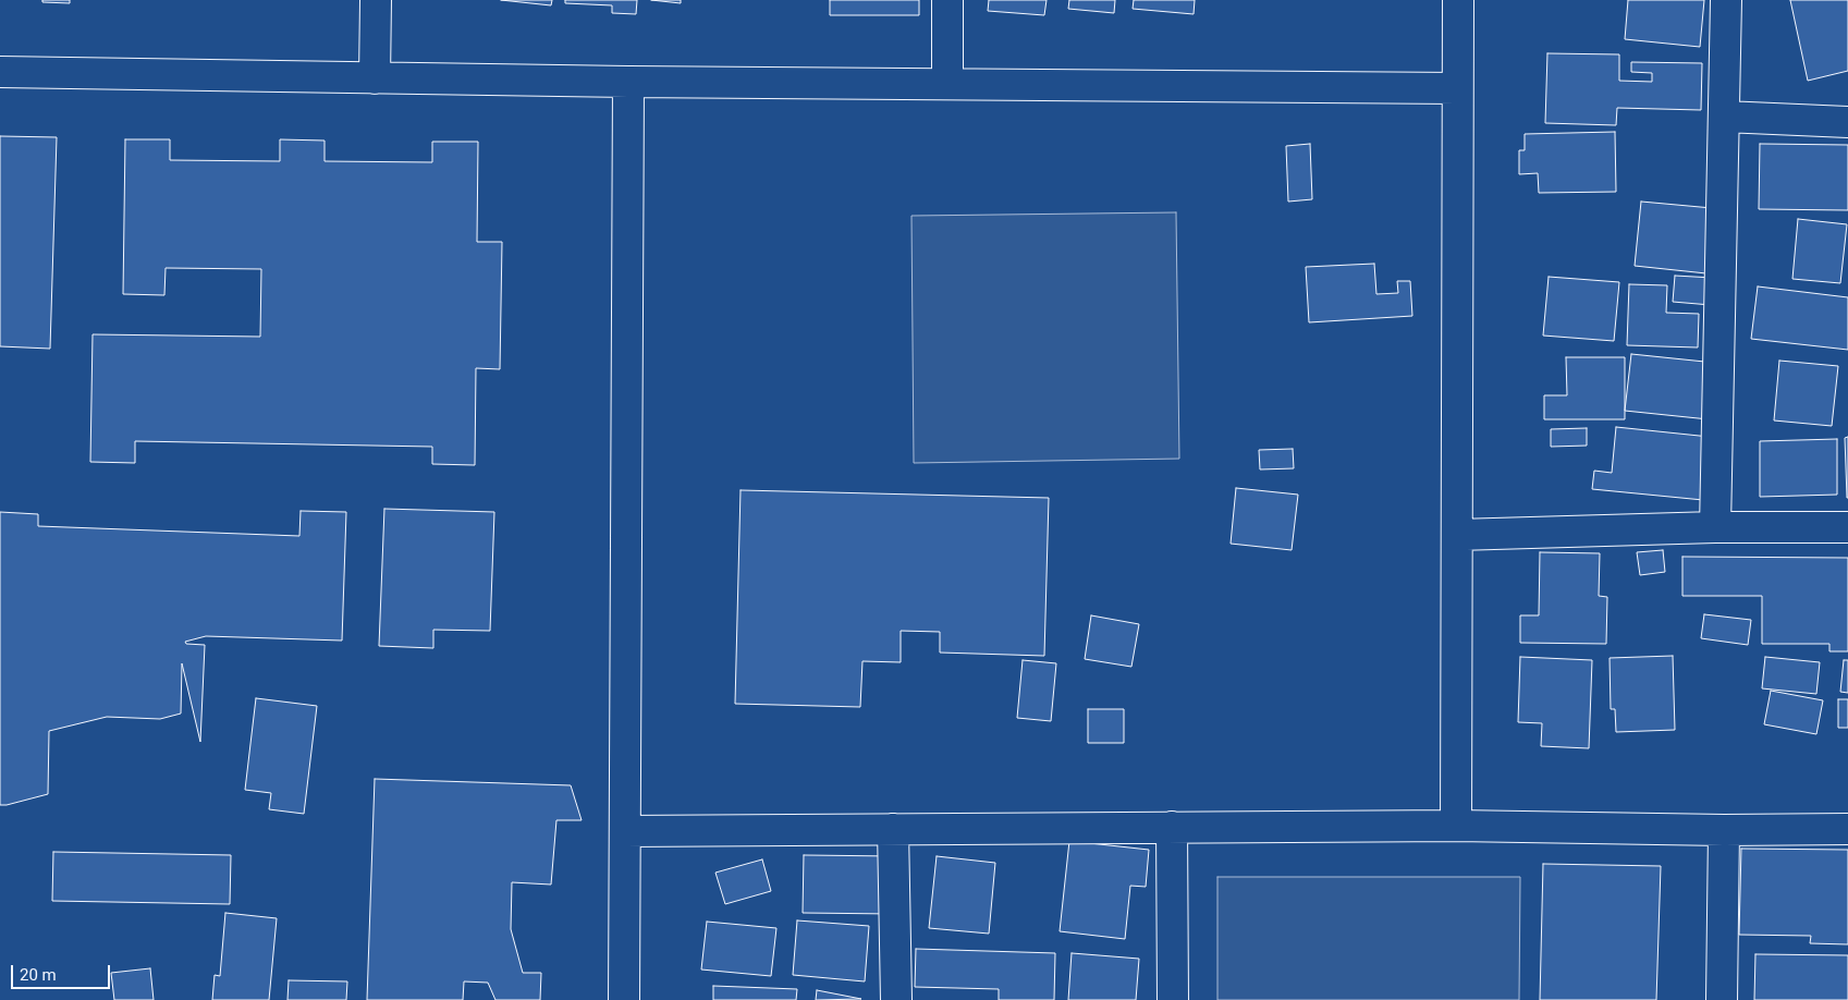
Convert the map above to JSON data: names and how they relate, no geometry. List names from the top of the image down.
{
  "scale_bar": "20 m"
}
